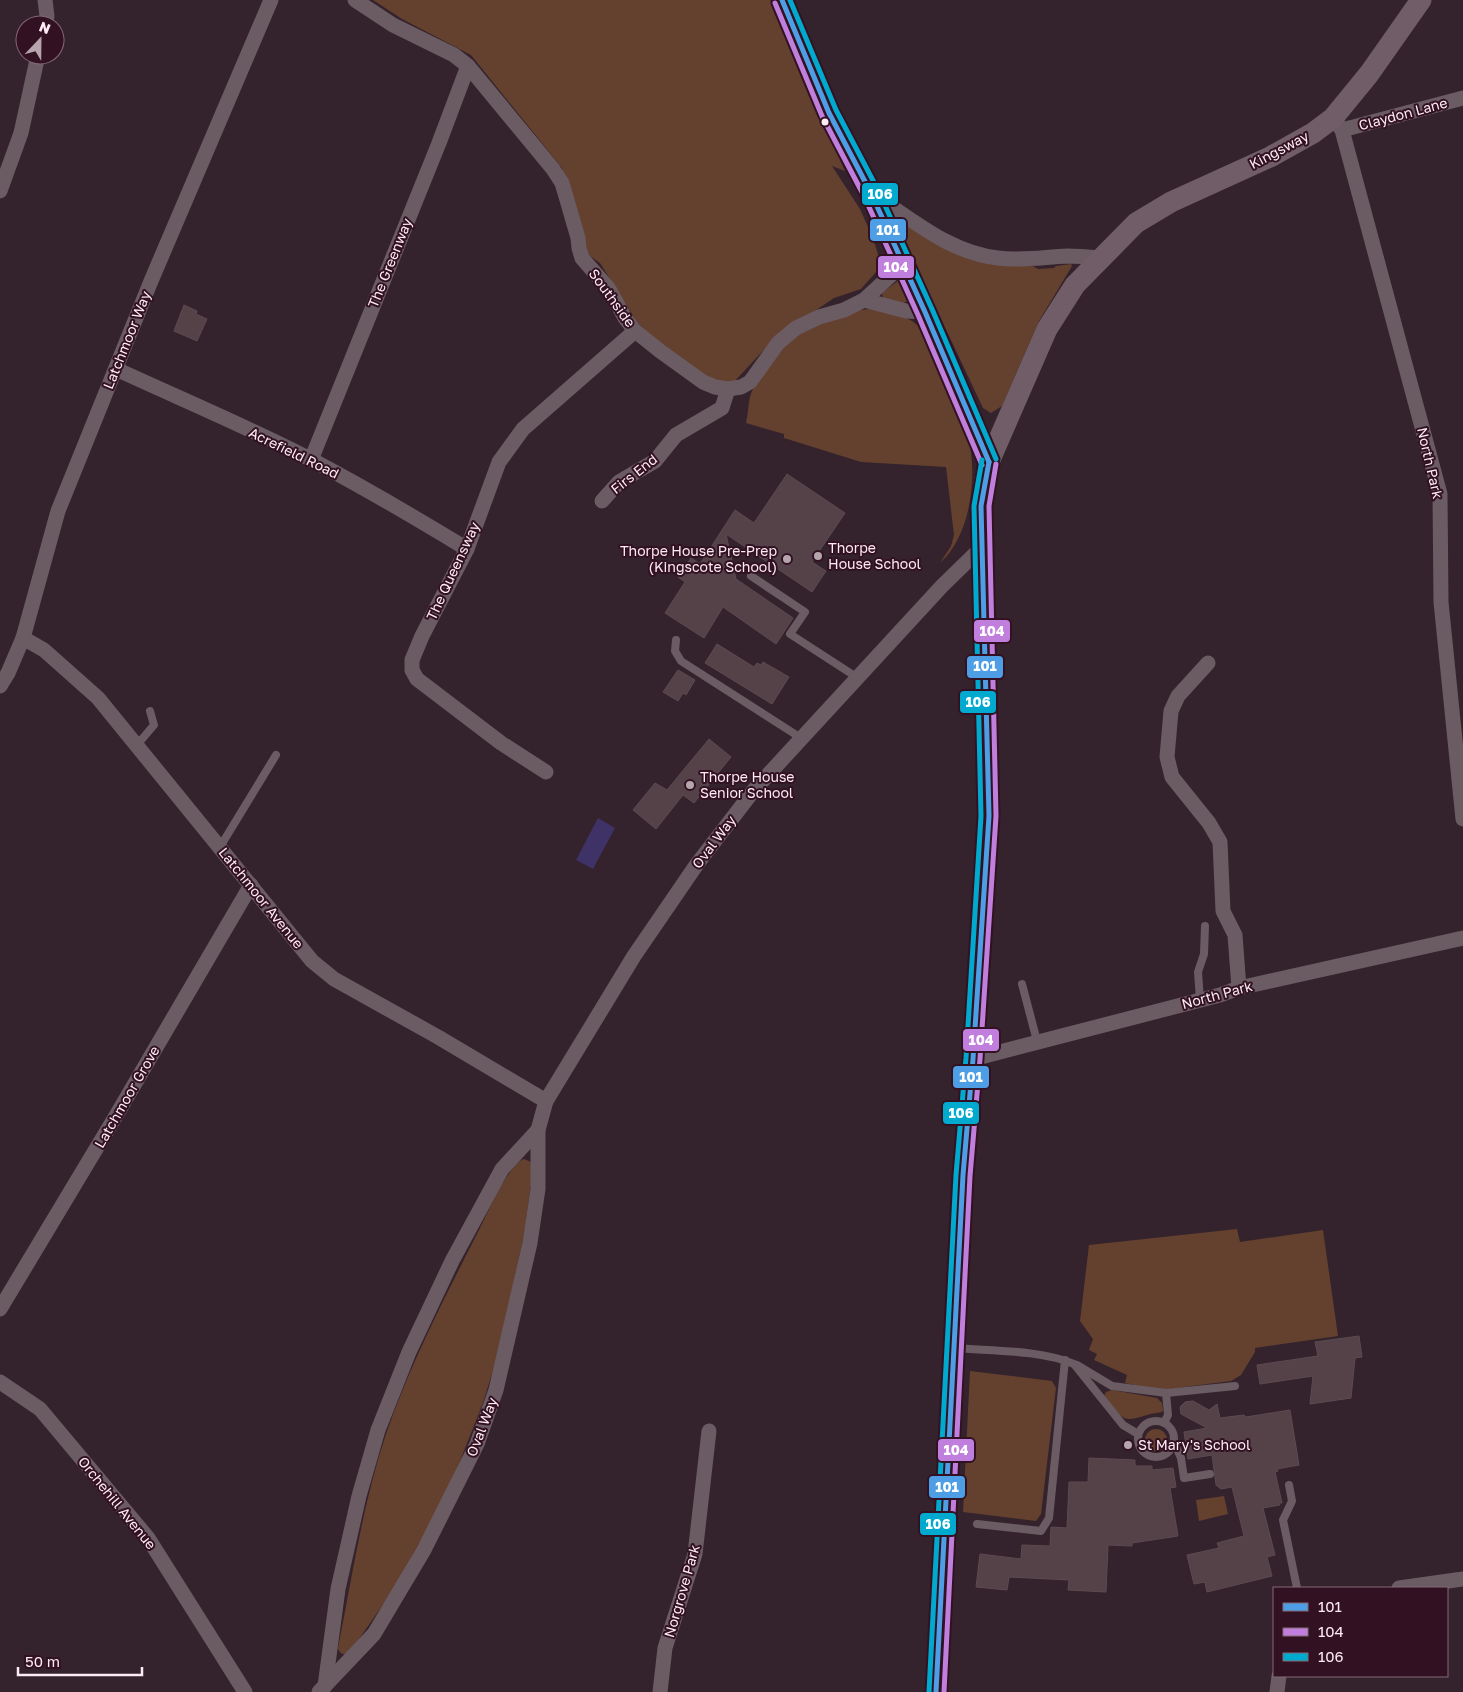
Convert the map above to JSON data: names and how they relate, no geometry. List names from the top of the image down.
{
  "streets": {
    "main road": ["Kingsway"],
    "street": [
      "Claydon Lane",
      "The Greenway",
      "Southside",
      "Latchmoor Way",
      "Acrefield Road",
      "North Park",
      "Firs End",
      "The Queensway",
      "Oval Way",
      "Latchmoor Avenue",
      "Latchmoor Grove",
      "Orchehill Avenue",
      "Norgrove Park"
    ]
  },
  "crossings": [
    ["Claydon Lane", "Kingsway"],
    ["Claydon Lane", "North Park"],
    ["Kingsway", "North Park"],
    ["Kingsway", "Oval Way"],
    ["The Greenway", "Southside"],
    ["The Greenway", "Acrefield Road"],
    ["Southside", "Firs End"],
    ["Southside", "The Queensway"],
    ["Latchmoor Way", "Acrefield Road"],
    ["Latchmoor Way", "Latchmoor Avenue"],
    ["Acrefield Road", "The Queensway"],
    ["Oval Way", "Latchmoor Avenue"],
    ["Latchmoor Avenue", "Latchmoor Grove"]
  ],
  "places": [
    "Thorpe House School",
    "Thorpe House Pre-Prep (Kingscote School)",
    "Thorpe House Senior School",
    "St Mary's School"
  ],
  "lines": ["transit line 101", "transit line 106", "transit line 104"],
  "legend": ["101", "104", "106"],
  "scale_bar": "50 m",
  "north": "top"
}
